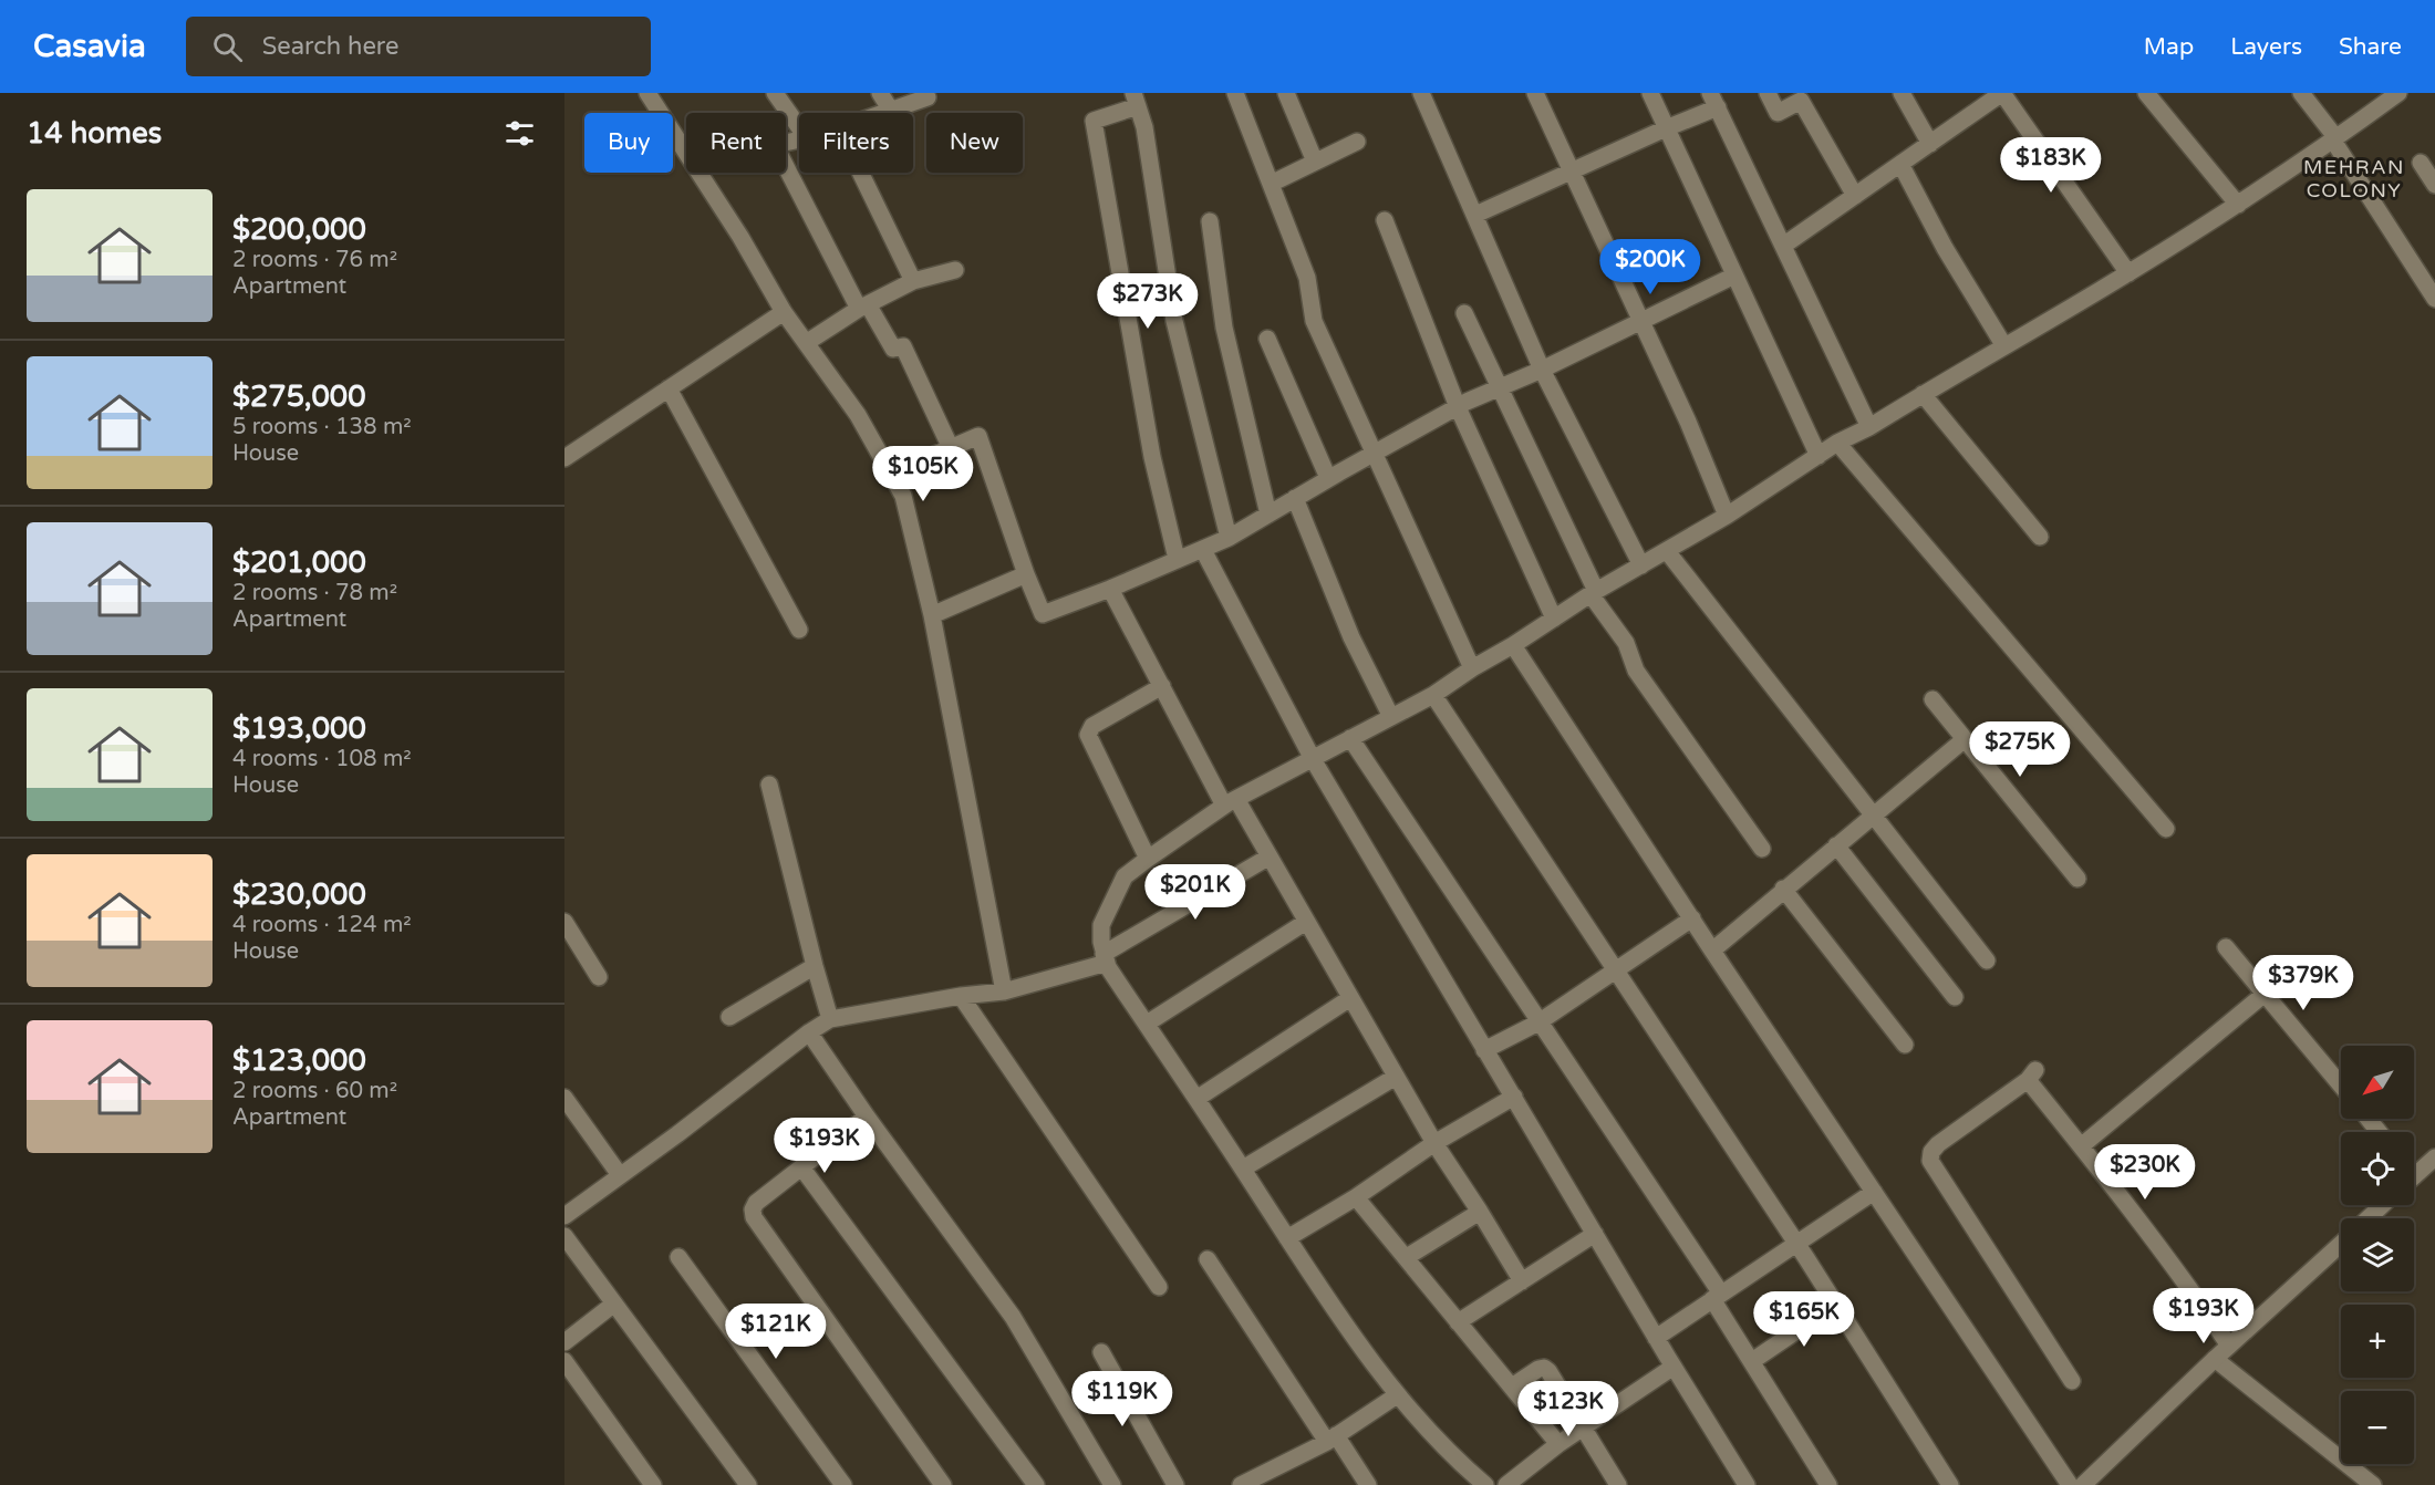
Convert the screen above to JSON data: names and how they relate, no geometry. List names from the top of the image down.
{
  "districts": ["MEHRAN COLONY"],
  "north": "bottom left",
  "page": {
    "header": "Casavia",
    "search": "Search here",
    "nav": ["Map", "Layers", "Share"],
    "heading": "14 homes",
    "chip": [
      "Buy",
      "Rent",
      "Filters",
      "New"
    ],
    "price": [
      "$183K",
      "$200K",
      "$273K",
      "$105K",
      "$275K",
      "$201K",
      "$379K",
      "$193K",
      "$230K",
      "$193K",
      "$165K",
      "$121K",
      "$119K",
      "$123K"
    ],
    "list": [
      {
        "name": "$200,000",
        "note": "2 rooms · 76 m² · Apartment"
      },
      {
        "name": "$275,000",
        "note": "5 rooms · 138 m² · House"
      },
      {
        "name": "$201,000",
        "note": "2 rooms · 78 m² · Apartment"
      },
      {
        "name": "$193,000",
        "note": "4 rooms · 108 m² · House"
      },
      {
        "name": "$230,000",
        "note": "4 rooms · 124 m² · House"
      },
      {
        "name": "$123,000",
        "note": "2 rooms · 60 m² · Apartment"
      }
    ],
    "map_buttons": ["+", "−"]
  }
}
